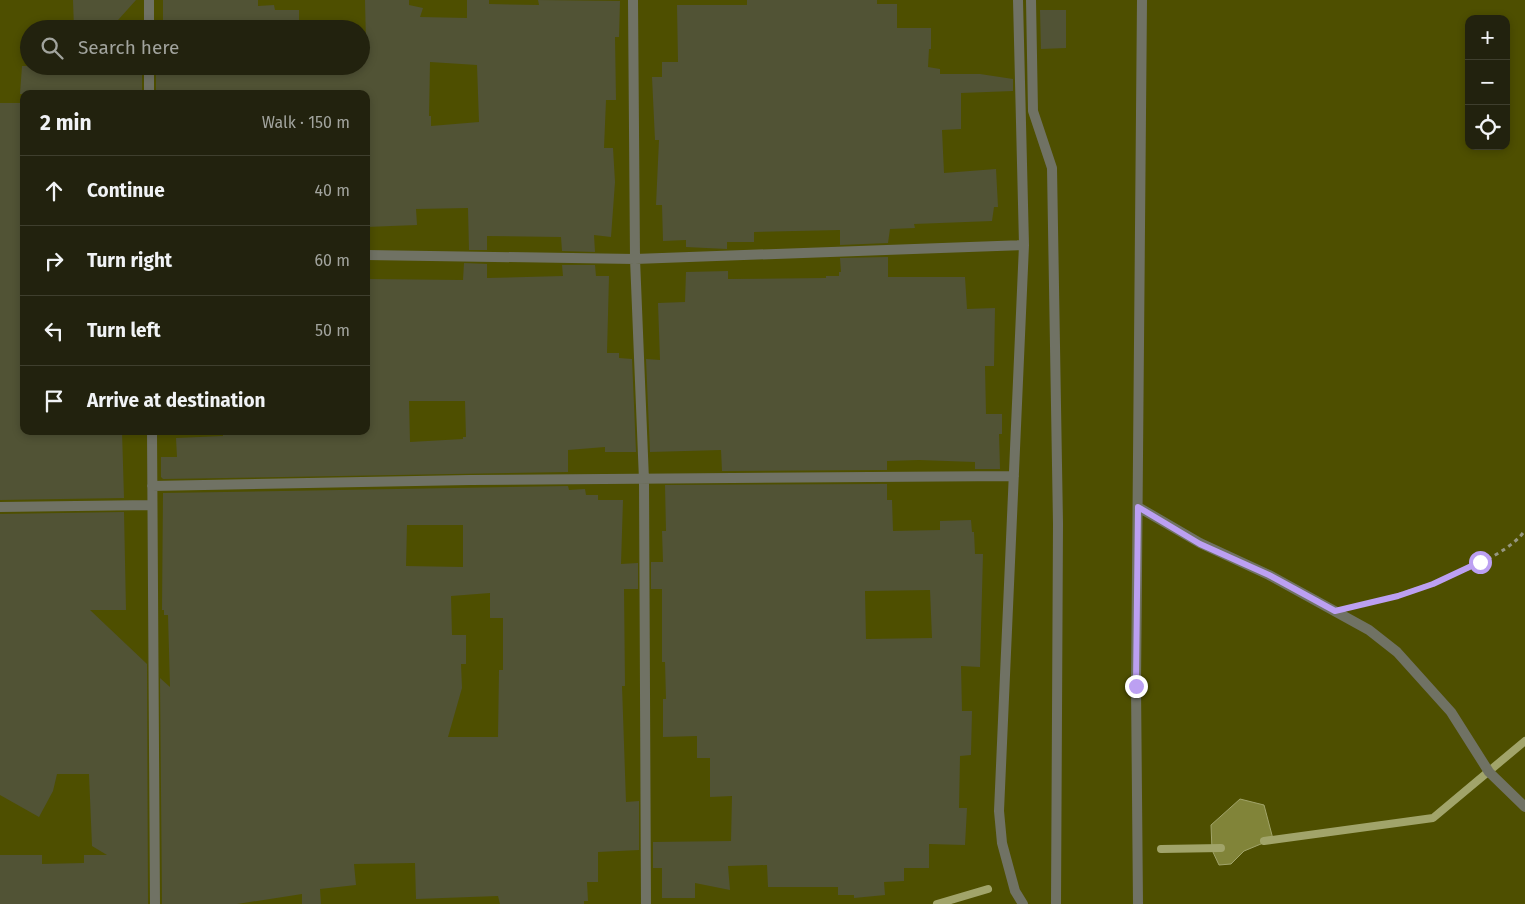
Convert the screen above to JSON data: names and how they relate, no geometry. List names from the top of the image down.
{
  "page": {
    "map_buttons": ["+", "−"],
    "search": "Search here",
    "heading": ["2 min", "Walk · 150 m"],
    "list": [
      ["Continue", "40 m"],
      ["Turn right", "60 m"],
      ["Turn left", "50 m"],
      "Arrive at destination"
    ]
  }
}
